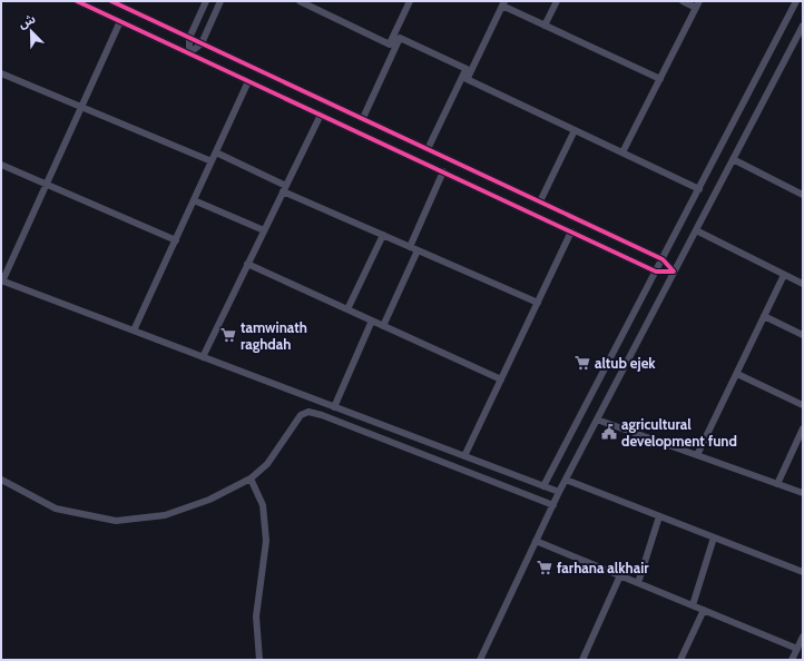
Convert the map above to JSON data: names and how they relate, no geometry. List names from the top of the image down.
{
  "places": {
    "supermarket": ["tamwinath raghdah", "altub ejek", "farhana alkhair"],
    "public building": ["agricultural development fund"]
  },
  "north": "top left"
}
